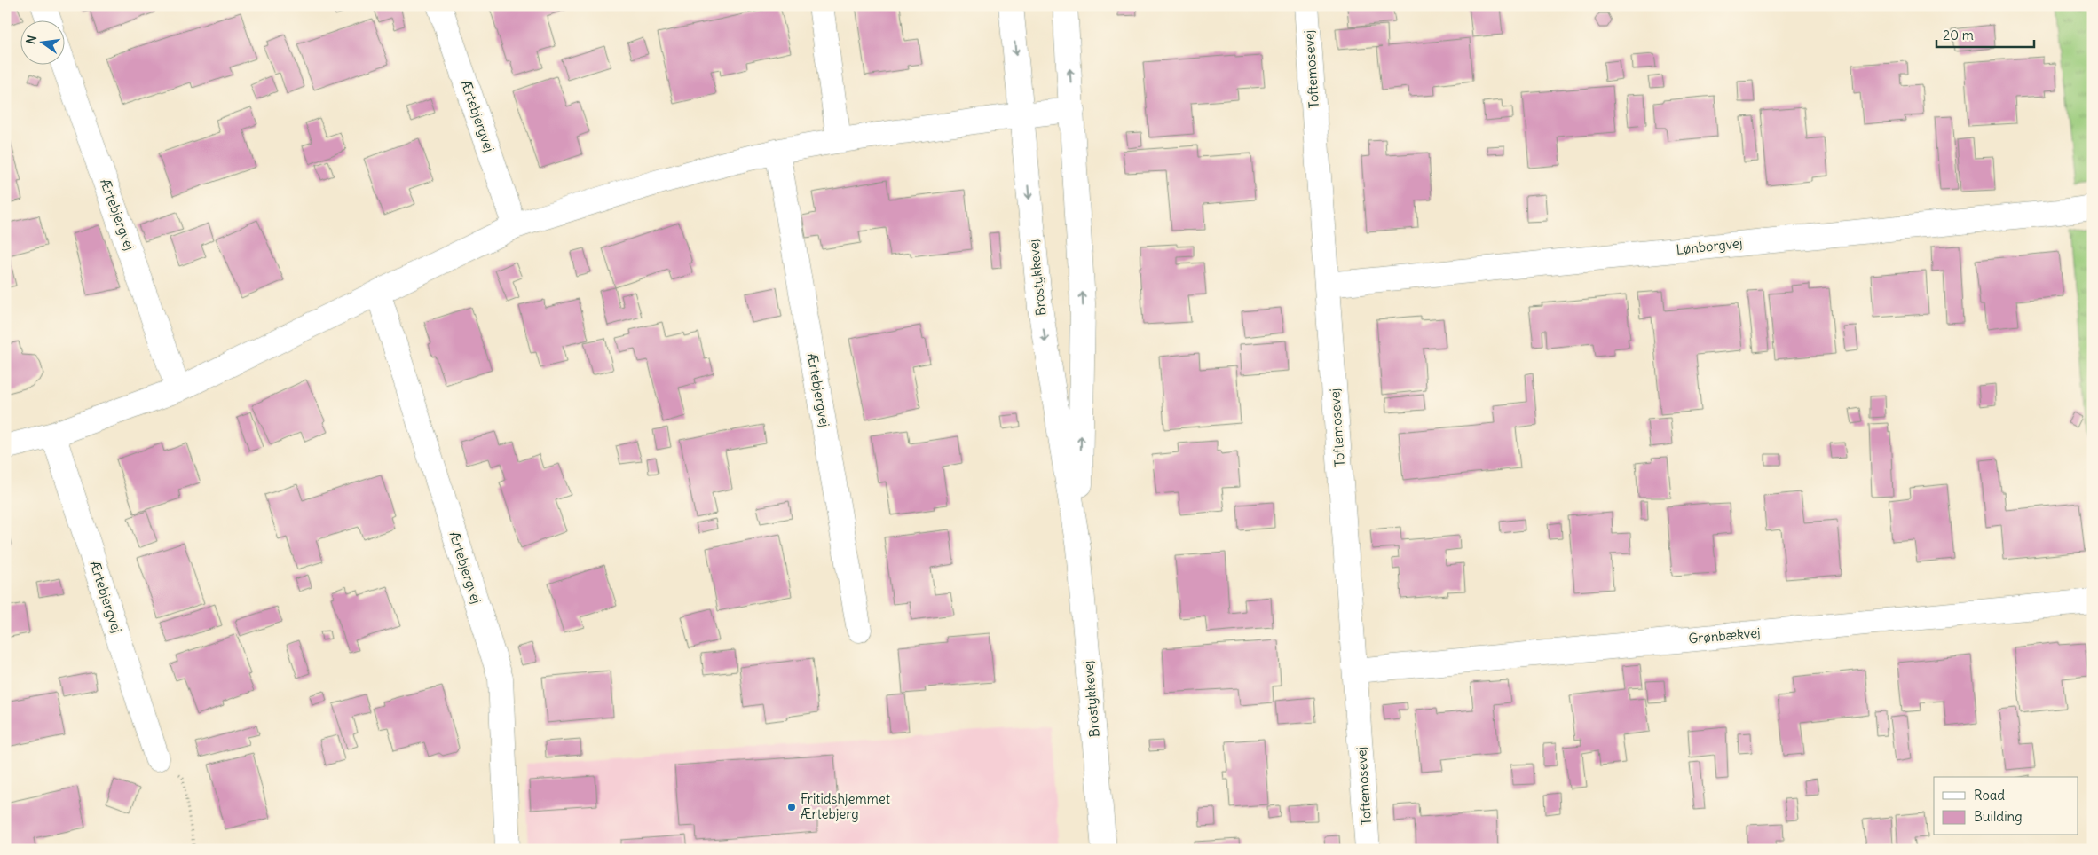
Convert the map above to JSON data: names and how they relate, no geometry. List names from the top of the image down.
{
  "streets": {
    "street": [
      "Toftemosevej",
      "Ærtebjergvej",
      "Lønborgvej",
      "Brostykkevej",
      "Grønbækvej"
    ]
  },
  "crossings": [
    ["Toftemosevej", "Lønborgvej"],
    ["Toftemosevej", "Grønbækvej"]
  ],
  "places": ["Fritidshjemmet Ærtebjerg"],
  "legend": ["Road", "Building"],
  "scale_bar": "20 m",
  "north": "left"
}
